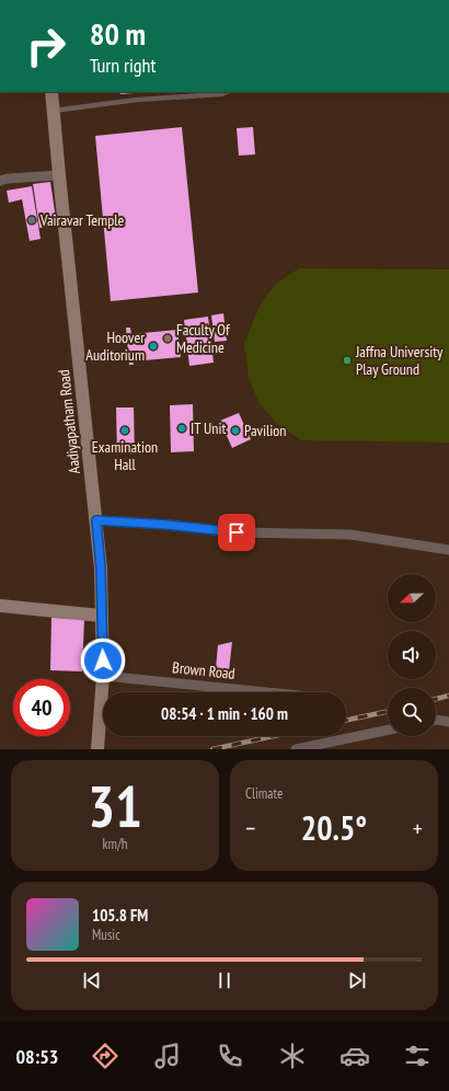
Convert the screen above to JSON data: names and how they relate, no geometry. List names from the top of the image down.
{
  "streets": {
    "street": ["Aadiyapatham Road", "Brown Road"]
  },
  "crossings": [
    ["Aadiyapatham Road", "Brown Road"]
  ],
  "places": [
    "Vairavar Temple",
    "Faculty Of Medicine",
    "Hoover Auditorium",
    "Jaffna University Play Ground",
    "IT Unit",
    "Examination Hall",
    "Pavilion"
  ],
  "north": "left",
  "page": {
    "turn": ["80 m", "Turn right"],
    "limit": "40",
    "trip": "08:54 · 1 min · 160 m",
    "tile": [
      ["31", "km/h"],
      "Climate"
    ],
    "heat": ["−", "20.5°", "+"],
    "song": ["105.8 FM", "Music"],
    "tabs": "08:53"
  }
}
